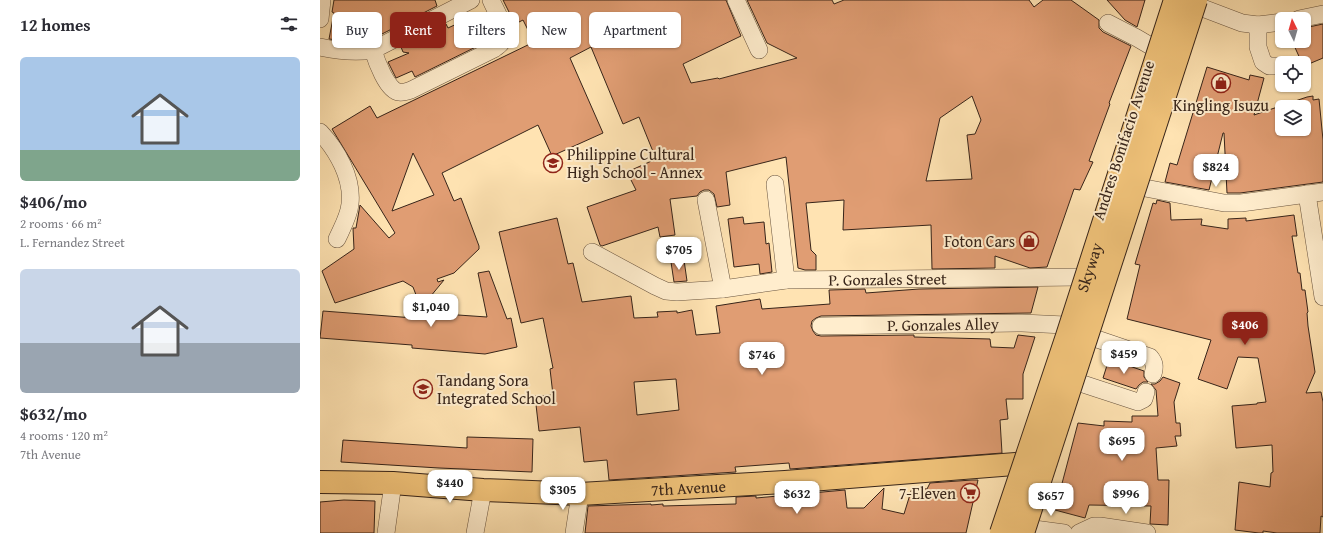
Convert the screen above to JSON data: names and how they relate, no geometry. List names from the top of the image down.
{
  "streets": {
    "main road": ["Andres Bonifacio Avenue", "Skyway", "7th Avenue"],
    "street": ["P. Gonzales Street", "P. Gonzales Alley"]
  },
  "crossings": [
    ["Andres Bonifacio Avenue", "Skyway"],
    ["Andres Bonifacio Avenue", "P. Gonzales Street"],
    ["Andres Bonifacio Avenue", "P. Gonzales Alley"],
    ["Andres Bonifacio Avenue", "7th Avenue"]
  ],
  "places": {
    "shop": ["Kingling Isuzu", "Foton Cars"],
    "school or university": ["Philippine Cultural High School - Annex", "Tandang Sora Integrated School"],
    "supermarket": ["7-Eleven"]
  },
  "north": "top",
  "page": {
    "heading": "12 homes",
    "chip": [
      "Buy",
      "Rent",
      "Filters",
      "New",
      "Apartment"
    ],
    "list": [
      {
        "name": "$406/mo",
        "note": "2 rooms · 66 m² · L. Fernandez Street"
      },
      {
        "name": "$632/mo",
        "note": "4 rooms · 120 m² · 7th Avenue"
      }
    ],
    "price": [
      "$824",
      "$705",
      "$1,040",
      "$406",
      "$459",
      "$746",
      "$695",
      "$440",
      "$305",
      "$632",
      "$996",
      "$657"
    ]
  }
}
